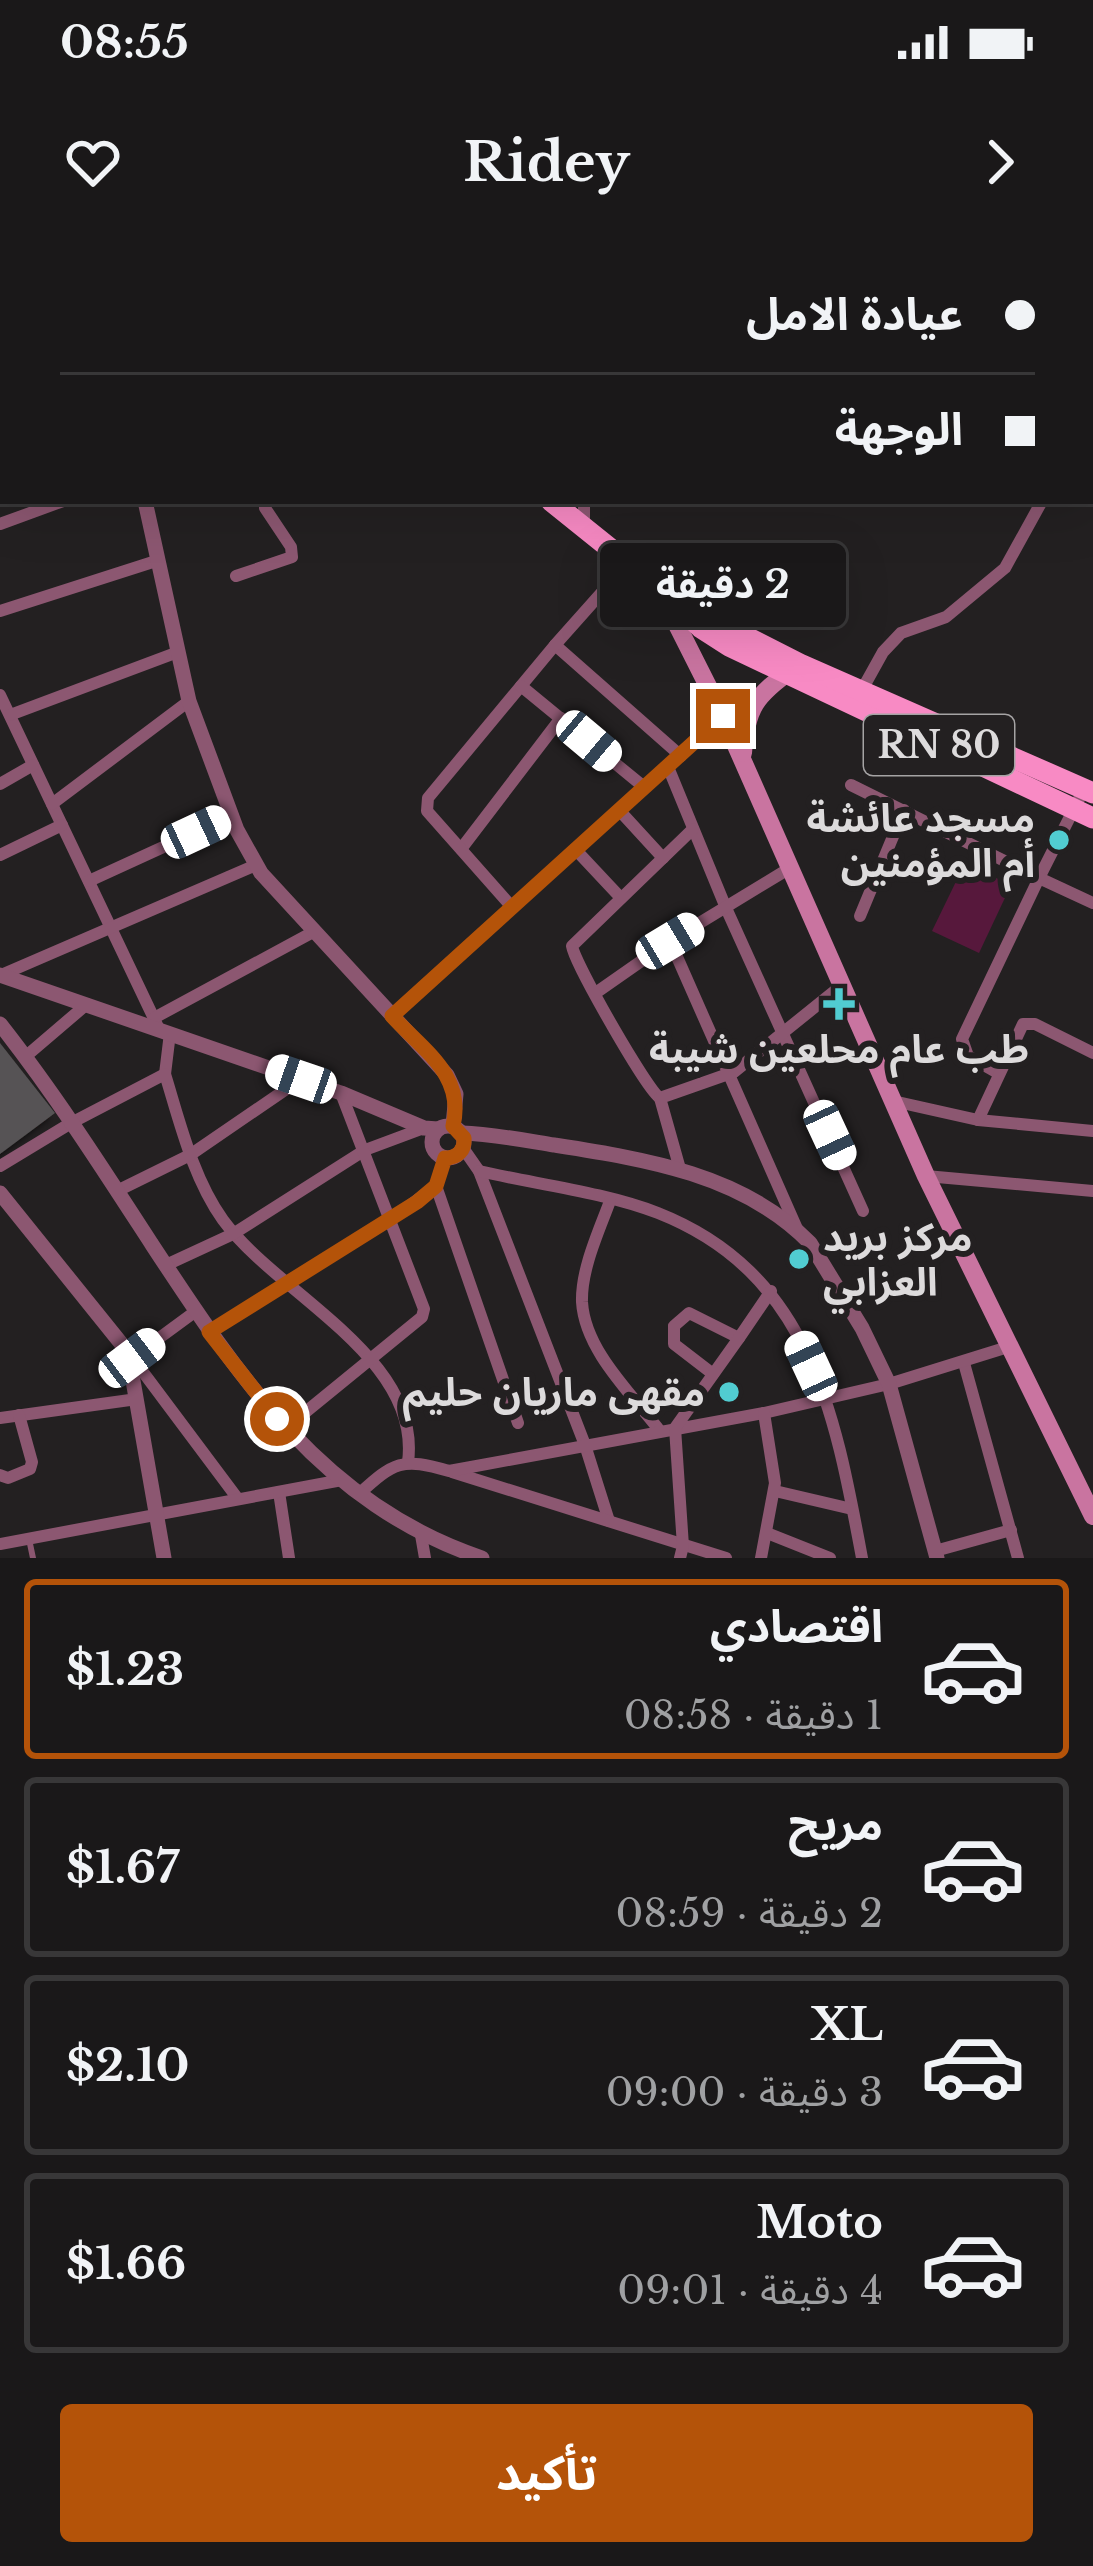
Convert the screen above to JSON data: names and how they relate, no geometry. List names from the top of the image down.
{
  "streets": {
    "main road": ["RN 80"]
  },
  "places": {
    "other": ["مسجد عائشة أم المؤمنين", "مركز بريد العزابي", "مقهى ماريان حليم"],
    "health": ["طب عام محلعين شيبة"]
  },
  "page": {
    "status": "08:55",
    "header": "Ridey",
    "banner": ["عيادة الامل", "الوجهة"],
    "bubble": "2 دقيقة",
    "list": [
      {
        "name": "اقتصادي",
        "note": "1 دقيقة · 08:58",
        "value": "$1.23"
      },
      {
        "name": "مريح",
        "note": "2 دقيقة · 08:59",
        "value": "$1.67"
      },
      {
        "name": "XL",
        "note": "3 دقيقة · 09:00",
        "value": "$2.10"
      },
      {
        "name": "Moto",
        "note": "4 دقيقة · 09:01",
        "value": "$1.66"
      }
    ],
    "buttons": "تأكيد"
  }
}
